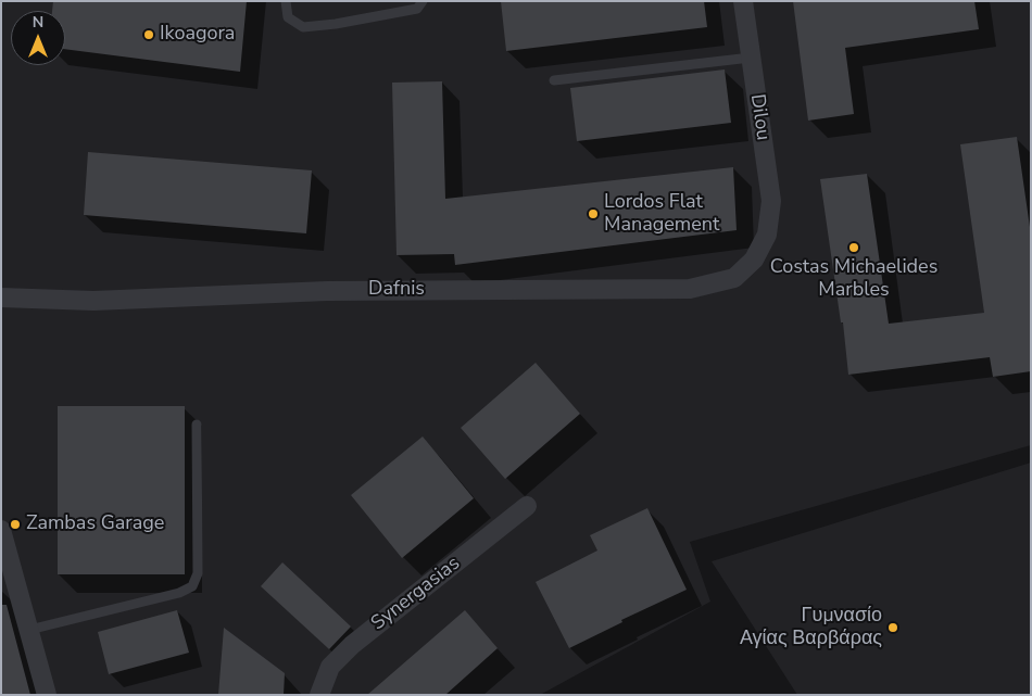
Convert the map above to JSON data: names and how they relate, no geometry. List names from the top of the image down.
{
  "streets": {
    "street": ["Dilou", "Dafnis", "Synergasias"]
  },
  "crossings": [
    ["Dilou", "Dafnis"]
  ],
  "places": [
    "Ikoagora",
    "Lordos Flat Management",
    "Costas Michaelides Marbles",
    "Zambas Garage",
    "Γυμνασίο Αγίας Βαρβάρας"
  ],
  "north": "top"
}
